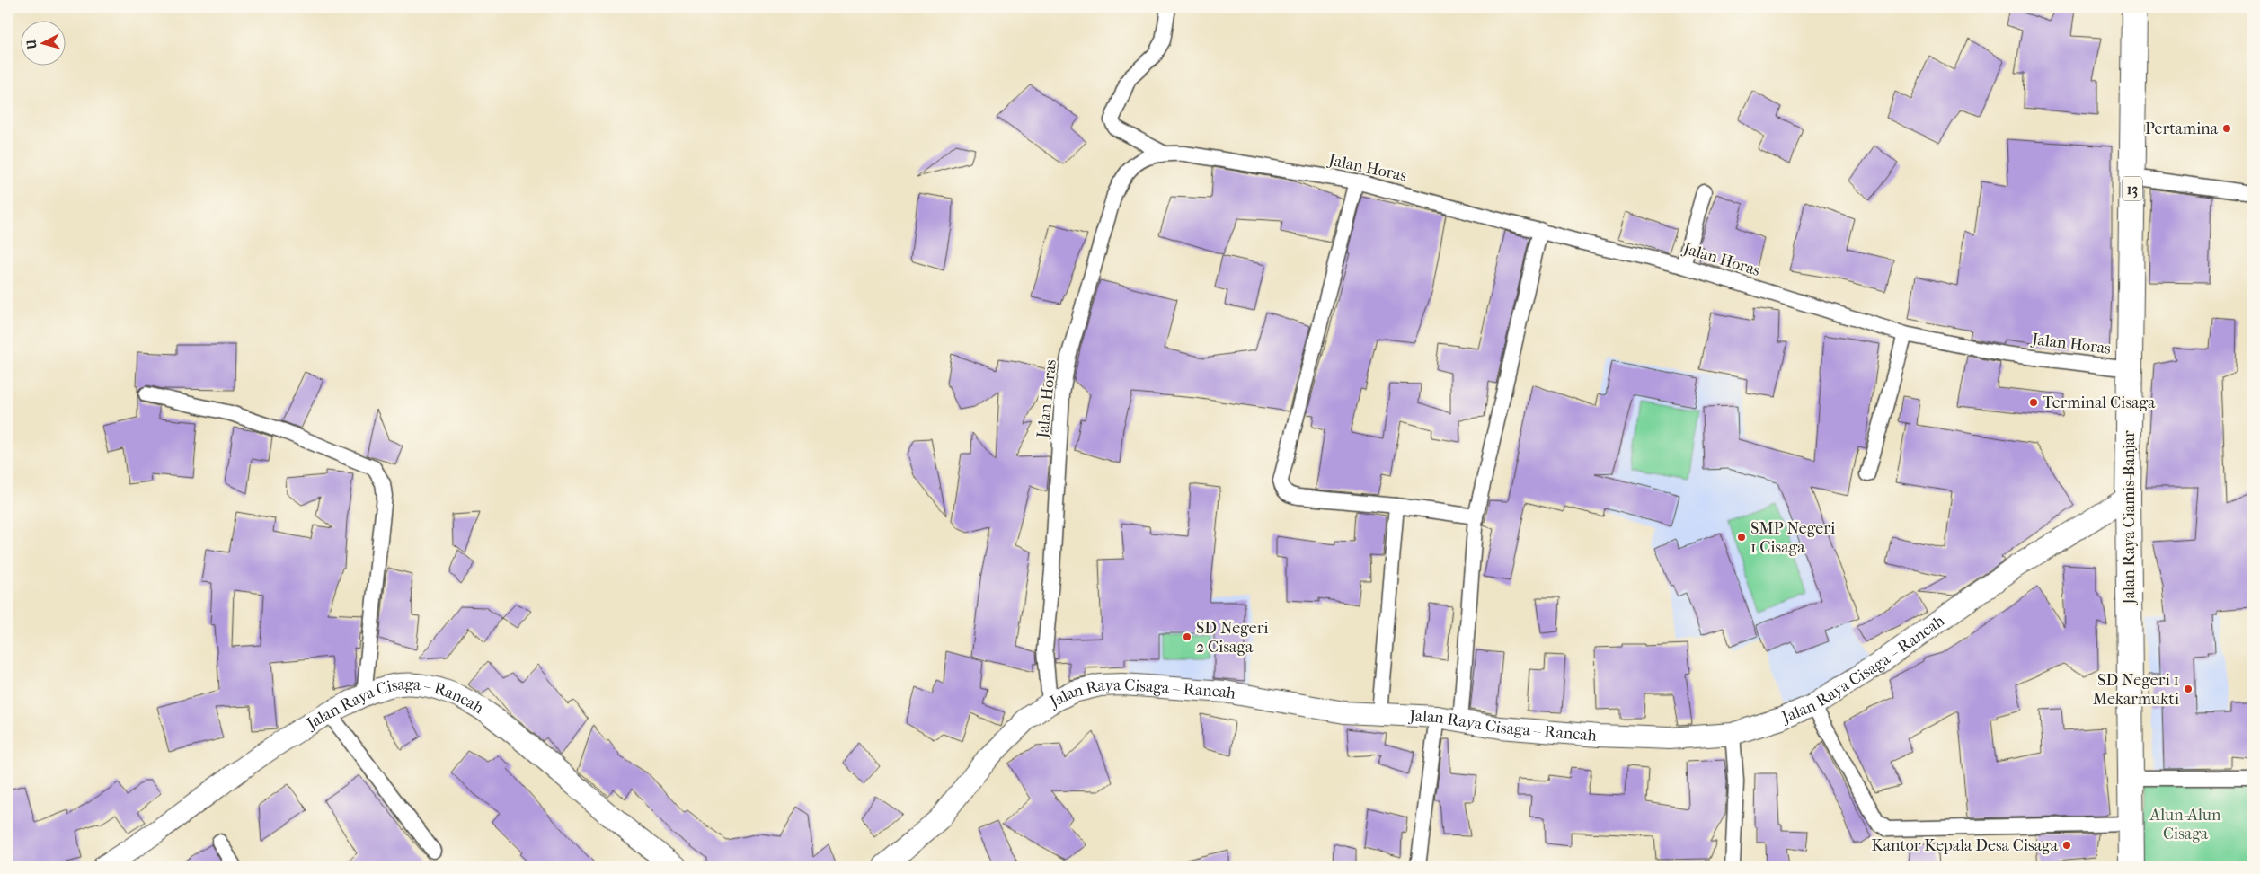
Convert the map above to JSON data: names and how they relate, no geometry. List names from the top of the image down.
{
  "streets": {
    "highway": ["13", "Jalan Raya Ciamis-Banjar"],
    "main road": ["Jalan Raya Cisaga – Rancah"],
    "street": ["Jalan Horas"]
  },
  "crossings": [
    ["Jalan Horas", "Jalan Raya Ciamis-Banjar"],
    ["Jalan Horas", "Jalan Raya Cisaga – Rancah"],
    ["Jalan Raya Ciamis-Banjar", "Jalan Raya Cisaga – Rancah"]
  ],
  "parks": ["Alun-Alun Cisaga"],
  "places": [
    "Pertamina",
    "Terminal Cisaga",
    "SMP Negeri 1 Cisaga",
    "SD Negeri 2 Cisaga",
    "SD Negeri 1 Mekarmukti",
    "Kantor Kepala Desa Cisaga"
  ],
  "north": "left"
}
